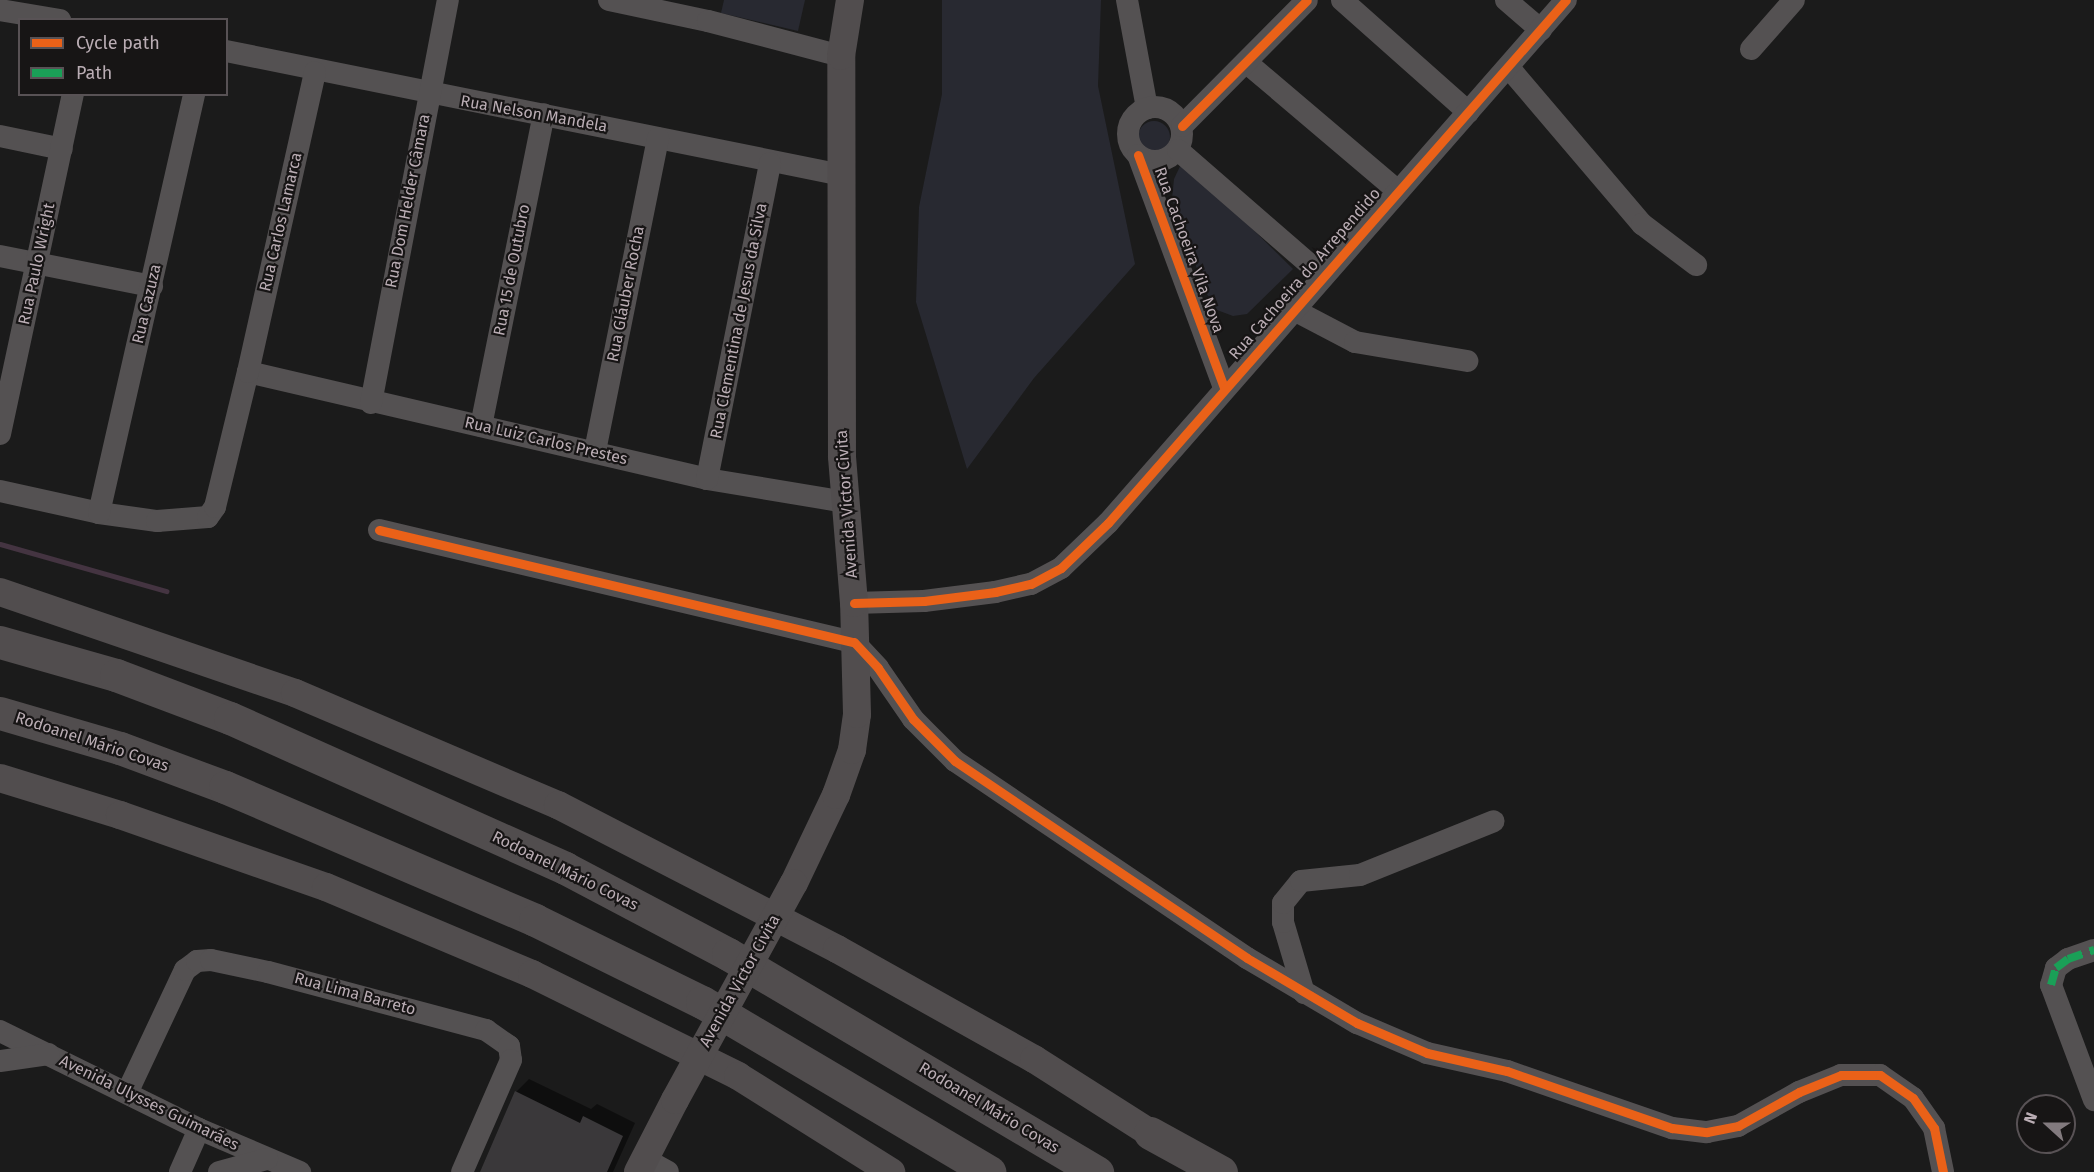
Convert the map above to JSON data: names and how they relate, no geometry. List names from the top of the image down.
{
  "streets": {
    "highway": ["Rodoanel Mário Covas"],
    "main road": ["Avenida Victor Civita"],
    "street": [
      "Rua Nelson Mandela",
      "Rua Dom Helder Câmara",
      "Rua Carlos Lamarca",
      "Rua Cachoeira Vila Nova",
      "Rua Paulo Wright",
      "Rua 15 de Outubro",
      "Rua Cachoeira do Arrependido",
      "Rua Gláuber Rocha",
      "Rua Cazuza",
      "Rua Clementina de Jesus da Silva",
      "Rua Luiz Carlos Prestes",
      "Rua Lima Barreto",
      "Avenida Ulysses Guimarães"
    ]
  },
  "crossings": [
    ["Rua Nelson Mandela", "Rua Dom Helder Câmara"],
    ["Rua Nelson Mandela", "Rua Carlos Lamarca"],
    ["Rua Nelson Mandela", "Rua 15 de Outubro"],
    ["Rua Nelson Mandela", "Rua Gláuber Rocha"],
    ["Rua Nelson Mandela", "Rua Clementina de Jesus da Silva"],
    ["Rua Nelson Mandela", "Avenida Victor Civita"],
    ["Rua Dom Helder Câmara", "Rua Luiz Carlos Prestes"],
    ["Rua Carlos Lamarca", "Rua Cazuza"],
    ["Rua Carlos Lamarca", "Rua Luiz Carlos Prestes"],
    ["Rua Cachoeira Vila Nova", "Rua Cachoeira do Arrependido"],
    ["Rua 15 de Outubro", "Rua Luiz Carlos Prestes"],
    ["Rua Cachoeira do Arrependido", "Avenida Victor Civita"],
    ["Rua Gláuber Rocha", "Rua Luiz Carlos Prestes"],
    ["Rua Clementina de Jesus da Silva", "Rua Luiz Carlos Prestes"],
    ["Rua Luiz Carlos Prestes", "Avenida Victor Civita"],
    ["Rua Lima Barreto", "Avenida Ulysses Guimarães"]
  ],
  "legend": ["Cycle path", "Path"],
  "north": "left"
}
